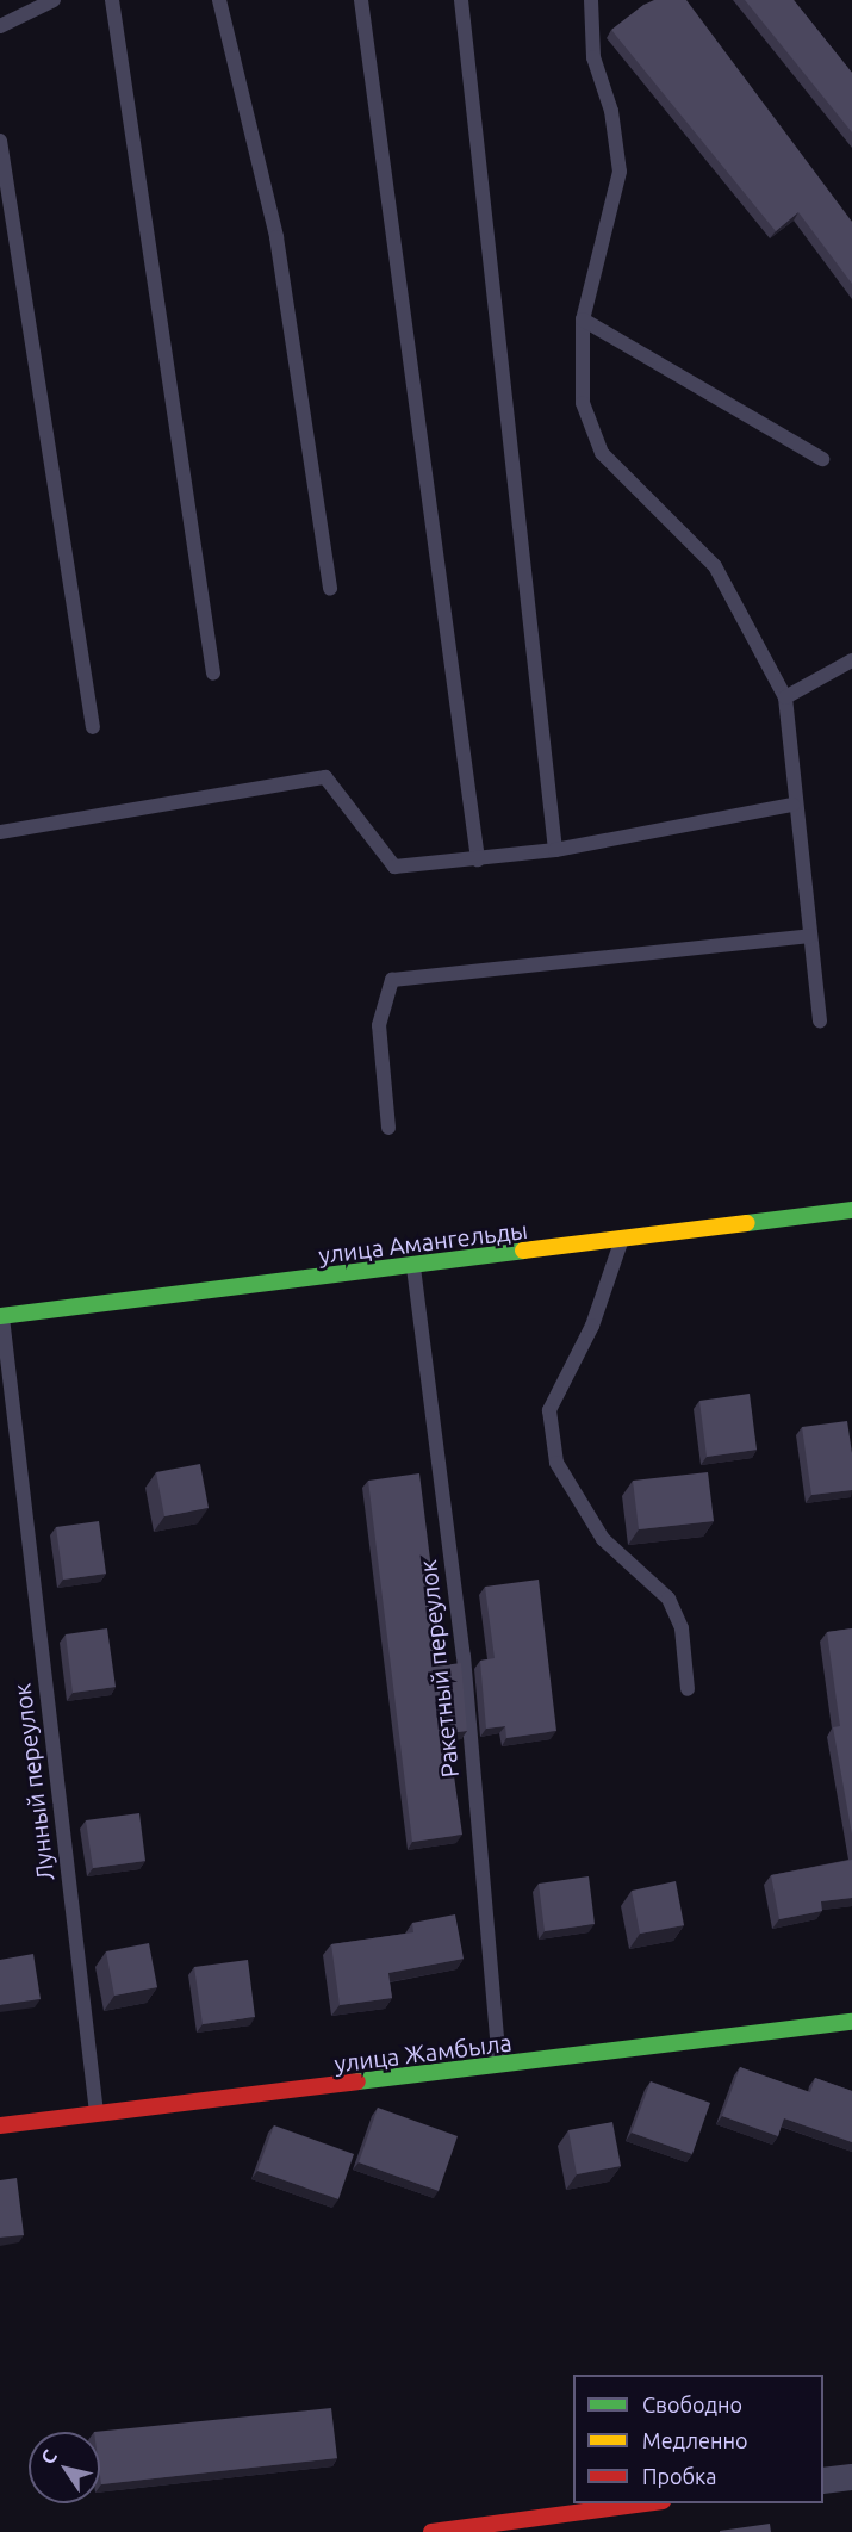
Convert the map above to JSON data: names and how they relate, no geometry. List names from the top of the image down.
{
  "streets": {
    "street": ["улица Амангельды", "улица Жамбыла"],
    "lane": ["Ракетный переулок", "Лунный переулок"]
  },
  "crossings": [
    ["улица Амангельды", "Ракетный переулок"],
    ["улица Амангельды", "Лунный переулок"],
    ["Ракетный переулок", "улица Жамбыла"],
    ["Лунный переулок", "улица Жамбыла"]
  ],
  "legend": ["Свободно", "Медленно", "Пробка"],
  "north": "top left"
}
